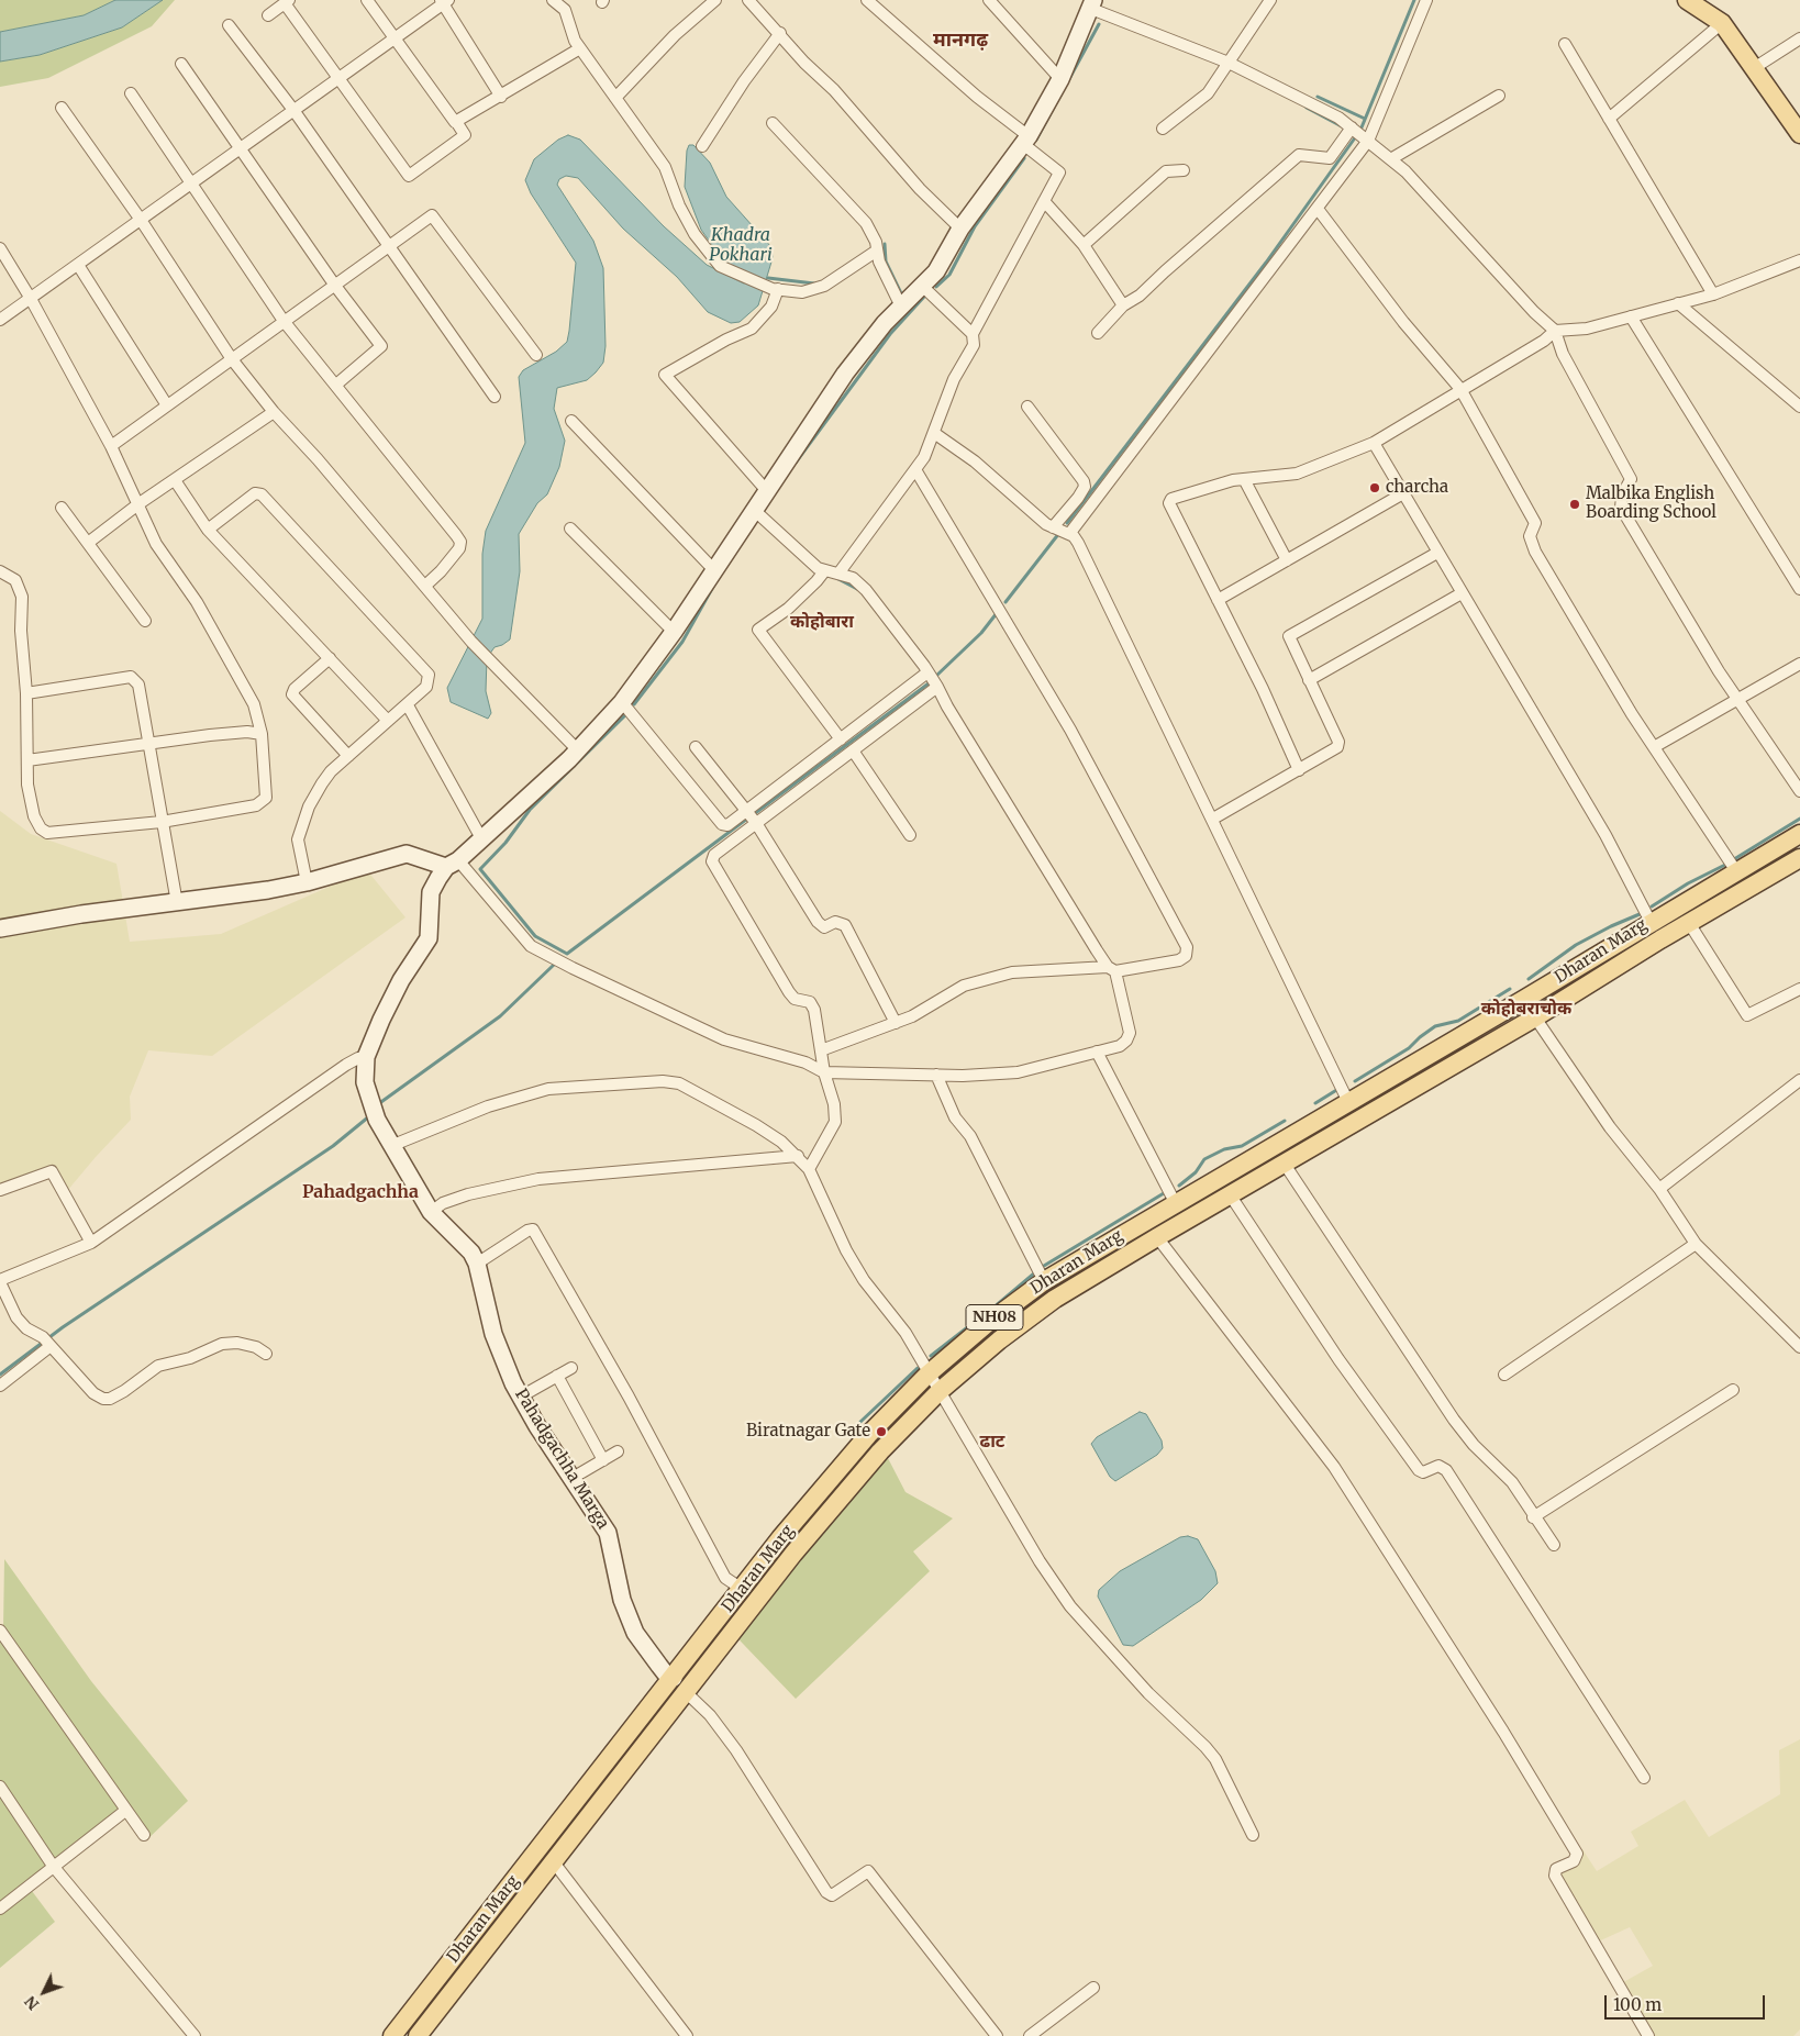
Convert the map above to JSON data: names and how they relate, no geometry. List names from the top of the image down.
{
  "streets": {
    "main road": ["Dharan Marg", "NH08"],
    "street": ["Pahadgachha Marga"]
  },
  "crossings": [
    ["Dharan Marg", "Pahadgachha Marga"]
  ],
  "districts": [
    "मानगढ़",
    "कोहोबारा",
    "कोहोबराचोक",
    "Pahadgachha",
    "ढाट"
  ],
  "water": ["Khadra Pokhari"],
  "places": ["charcha", "Malbika English Boarding School", "Biratnagar Gate"],
  "scale_bar": "100 m",
  "north": "bottom left"
}
